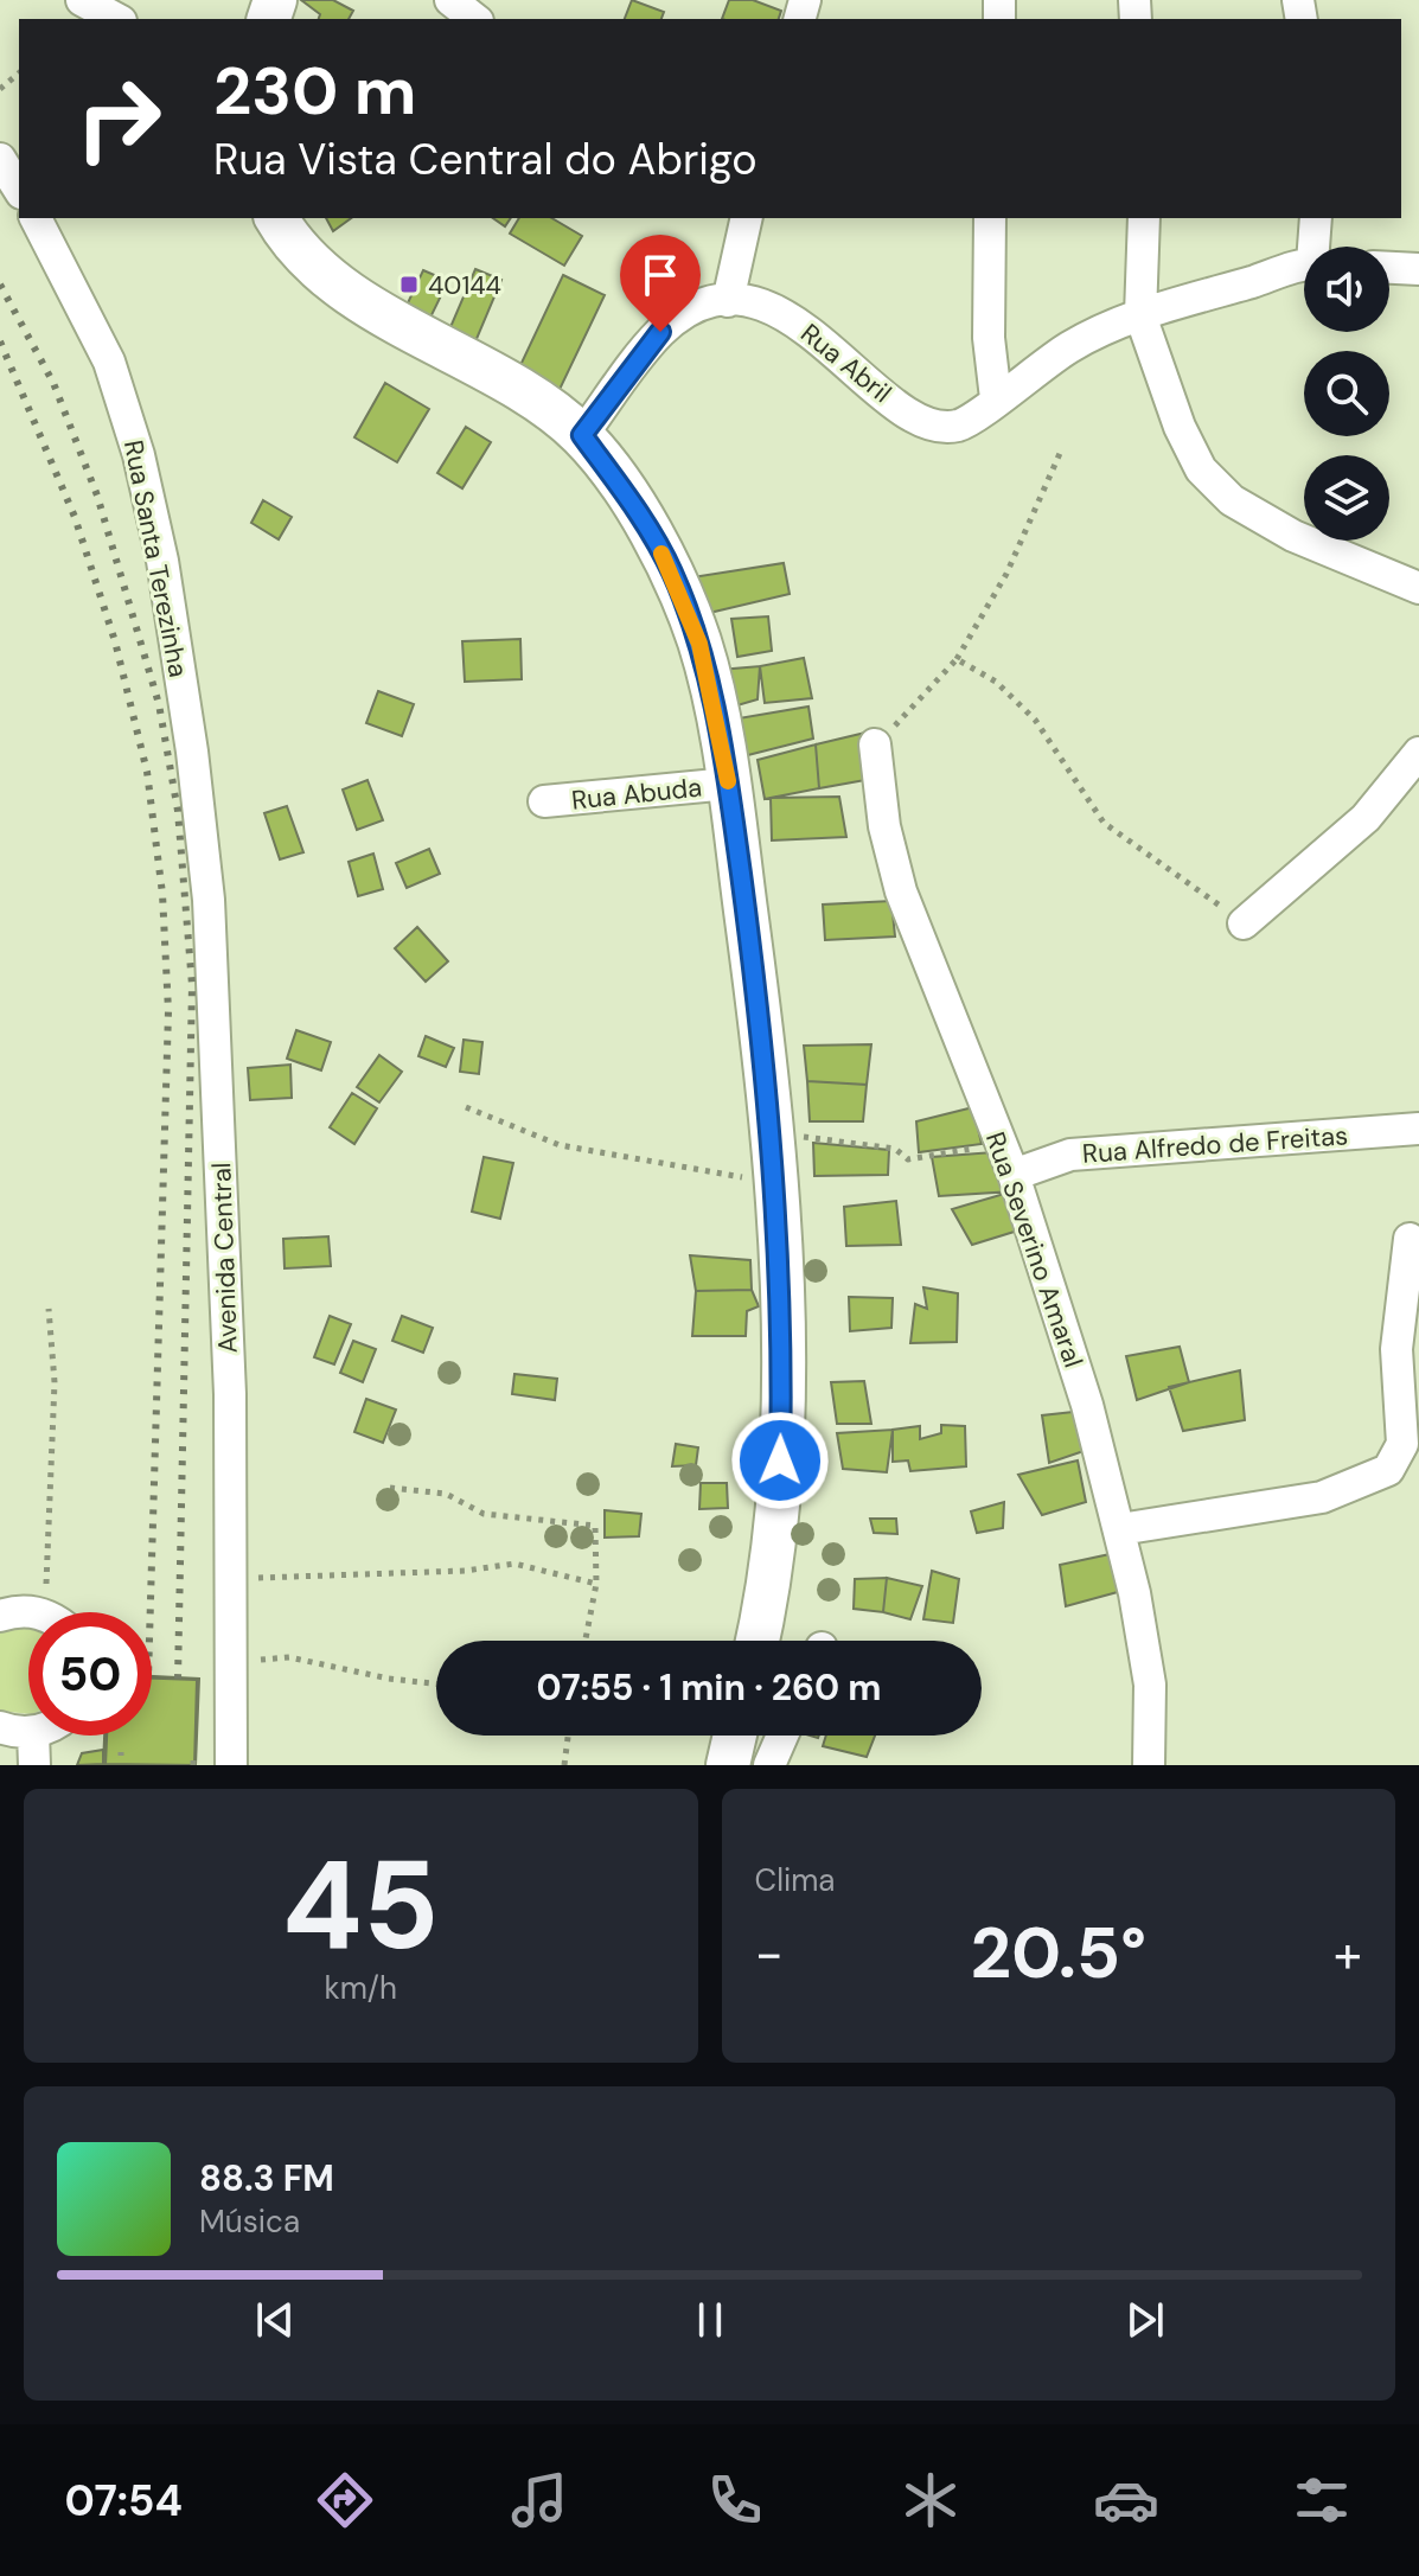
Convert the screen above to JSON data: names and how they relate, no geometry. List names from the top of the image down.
{
  "streets": {
    "street": [
      "Rua Abril",
      "Rua Santa Terezinha",
      "Rua Abuda",
      "Rua Alfredo de Freitas",
      "Rua Severino Amaral",
      "Avenida Central"
    ]
  },
  "crossings": [
    ["Rua Santa Terezinha", "Avenida Central"],
    ["Rua Alfredo de Freitas", "Rua Severino Amaral"]
  ],
  "places": {
    "transit": ["40144"]
  },
  "page": {
    "turn": ["230 m", "Rua Vista Central do Abrigo"],
    "limit": "50",
    "trip": "07:55 · 1 min · 260 m",
    "tile": [
      ["45", "km/h"],
      "Clima"
    ],
    "heat": ["−", "20.5°", "+"],
    "song": ["88.3 FM", "Música"],
    "tabs": "07:54"
  }
}
